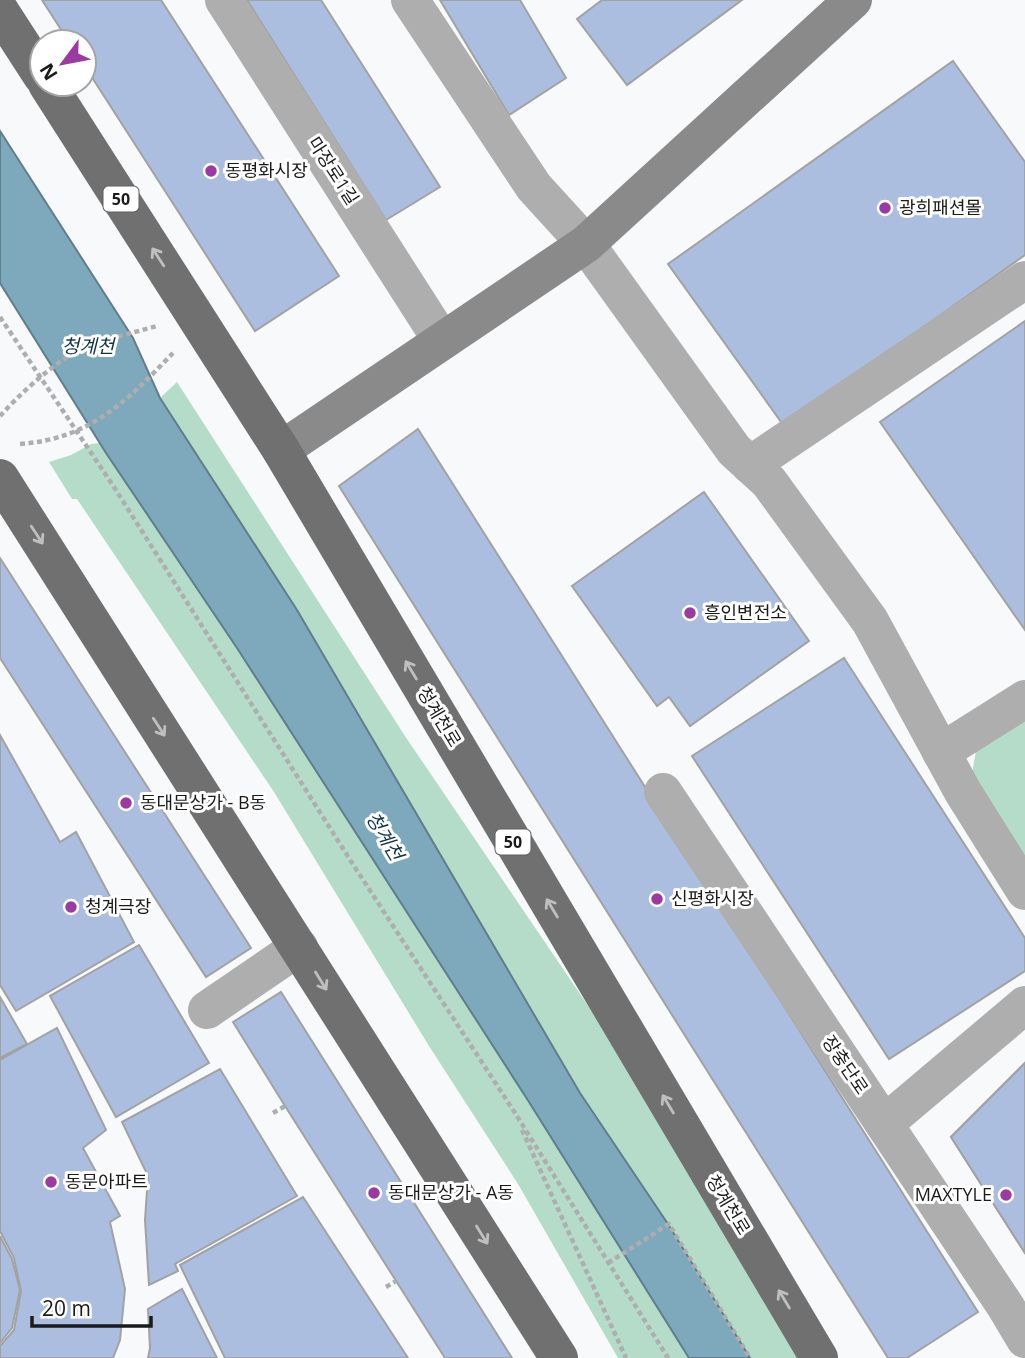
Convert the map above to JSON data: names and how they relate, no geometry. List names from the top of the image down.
{
  "streets": {
    "main road": ["50", "청계천로"],
    "street": ["마장로1길", "장충단로"]
  },
  "water": ["청계천"],
  "places": [
    "동평화시장",
    "광희패션몰",
    "흥인변전소",
    "동대문상가 - B동",
    "신평화시장",
    "청계극장",
    "동문아파트",
    "동대문상가 - A동",
    "MAXTYLE"
  ],
  "scale_bar": "20 m",
  "north": "bottom left"
}
